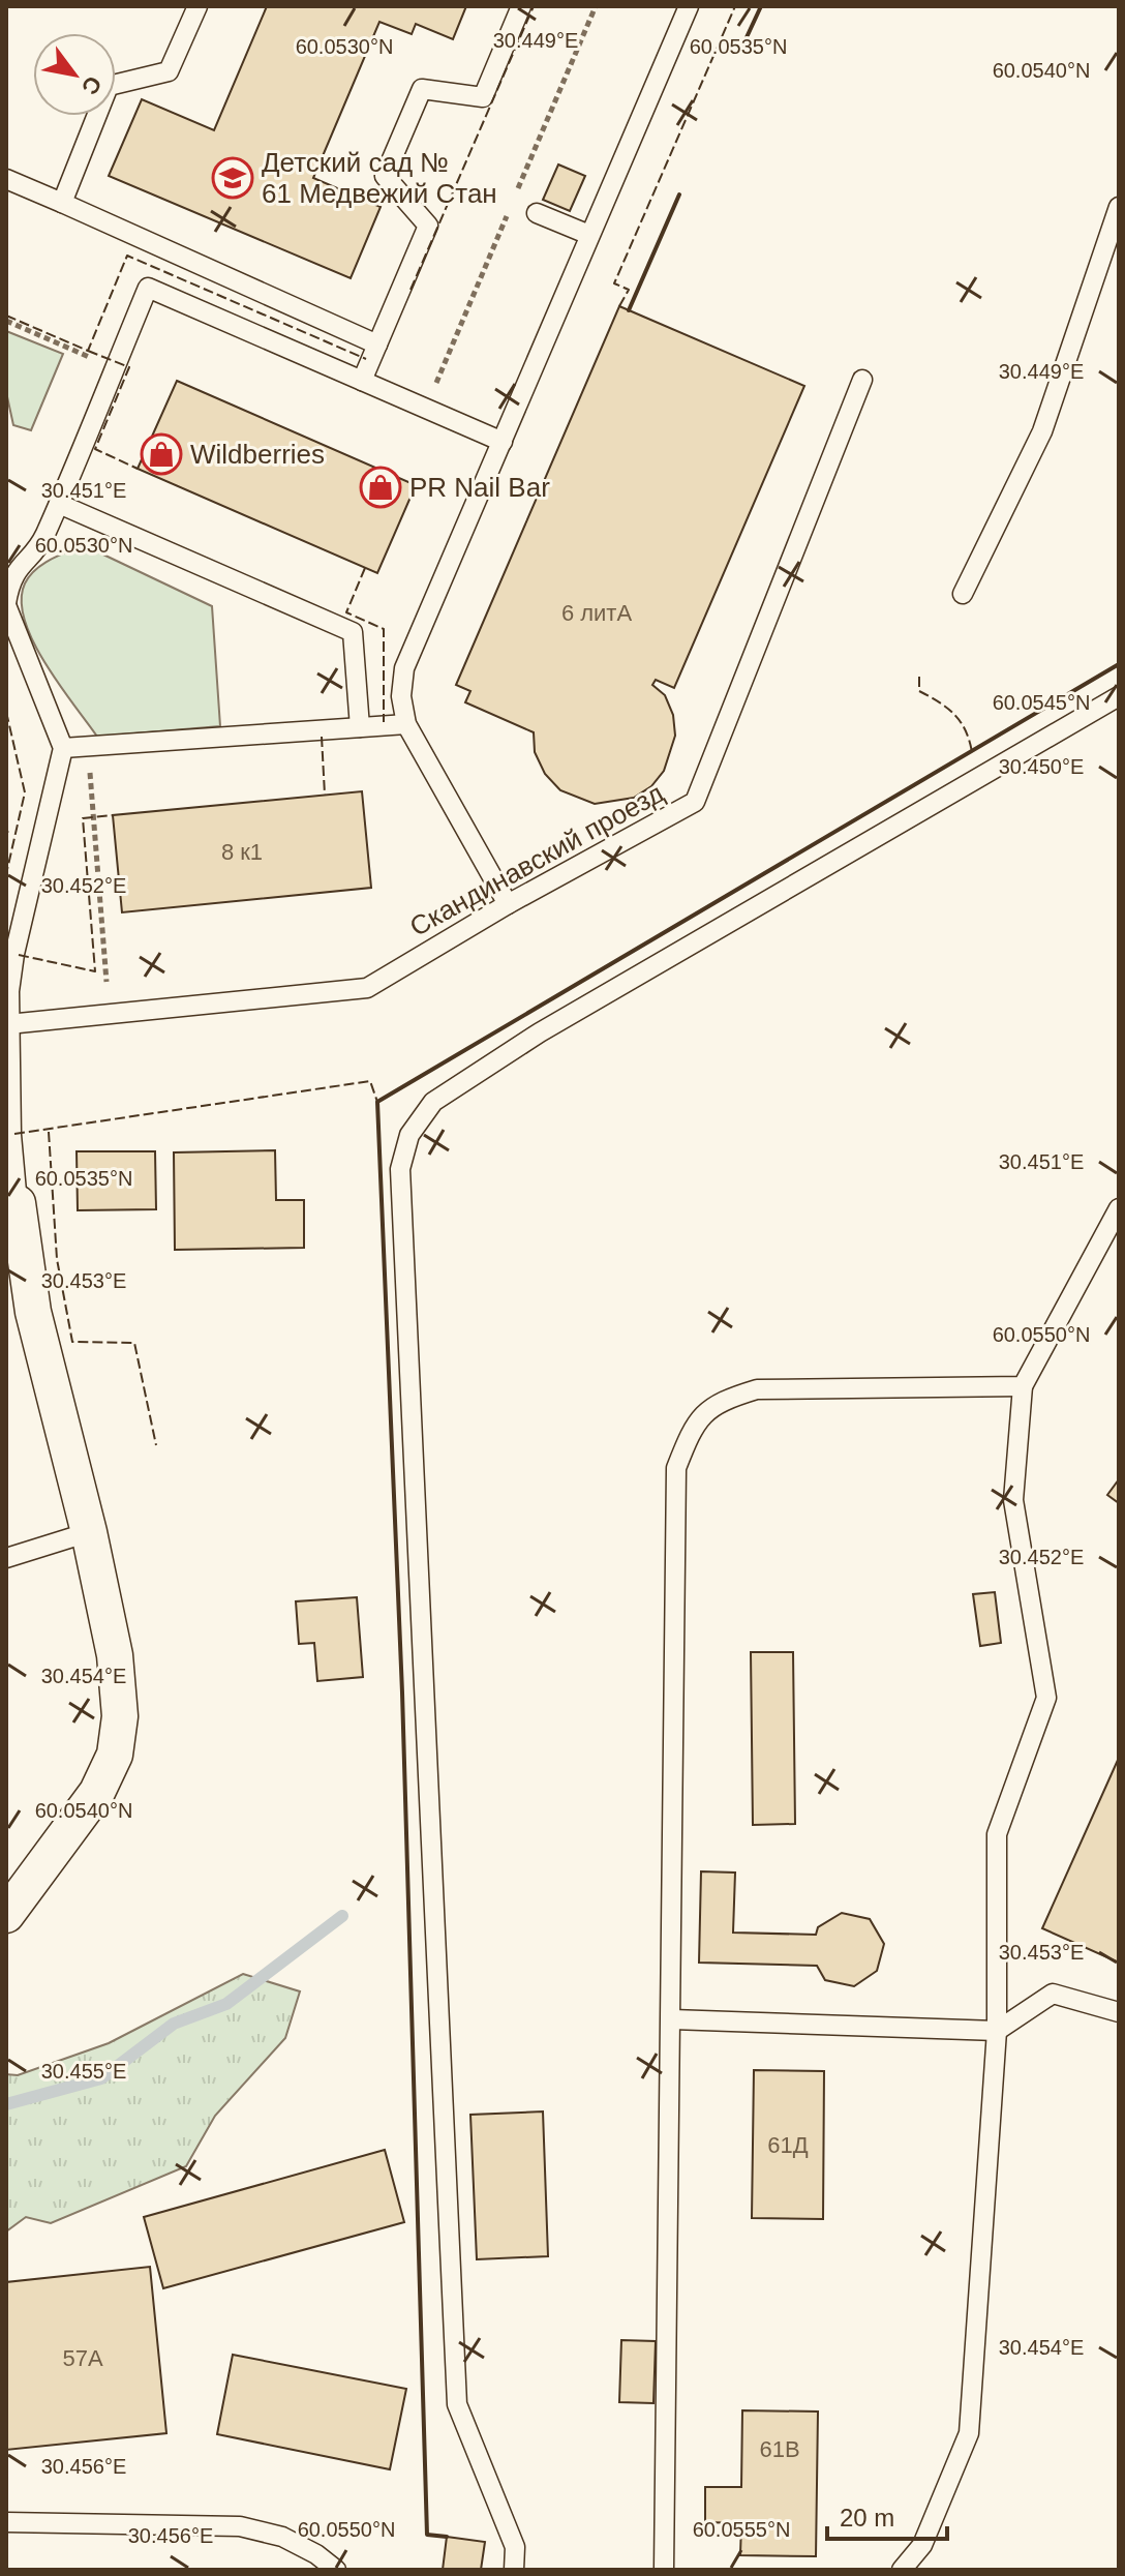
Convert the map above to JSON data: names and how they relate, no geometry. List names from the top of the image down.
{
  "streets": {
    "lane": ["Скандинавский проезд"]
  },
  "places": {
    "school or university": ["Детский сад № 61 Медвежий Стан"],
    "shop": ["Wildberries", "PR Nail Bar"]
  },
  "house_numbers": [
    "6 литА",
    "8 к1",
    "61Д",
    "57А",
    "61В"
  ],
  "scale_bar": "20 m",
  "north": "bottom right",
  "coordinates": [
    "30.449°E",
    "60.0530°N",
    "60.0535°N",
    "60.0540°N",
    "30.451°E",
    "60.0545°N",
    "30.450°E",
    "30.452°E",
    "30.453°E",
    "60.0550°N",
    "30.454°E",
    "30.455°E",
    "30.456°E",
    "60.0555°N"
  ]
}
